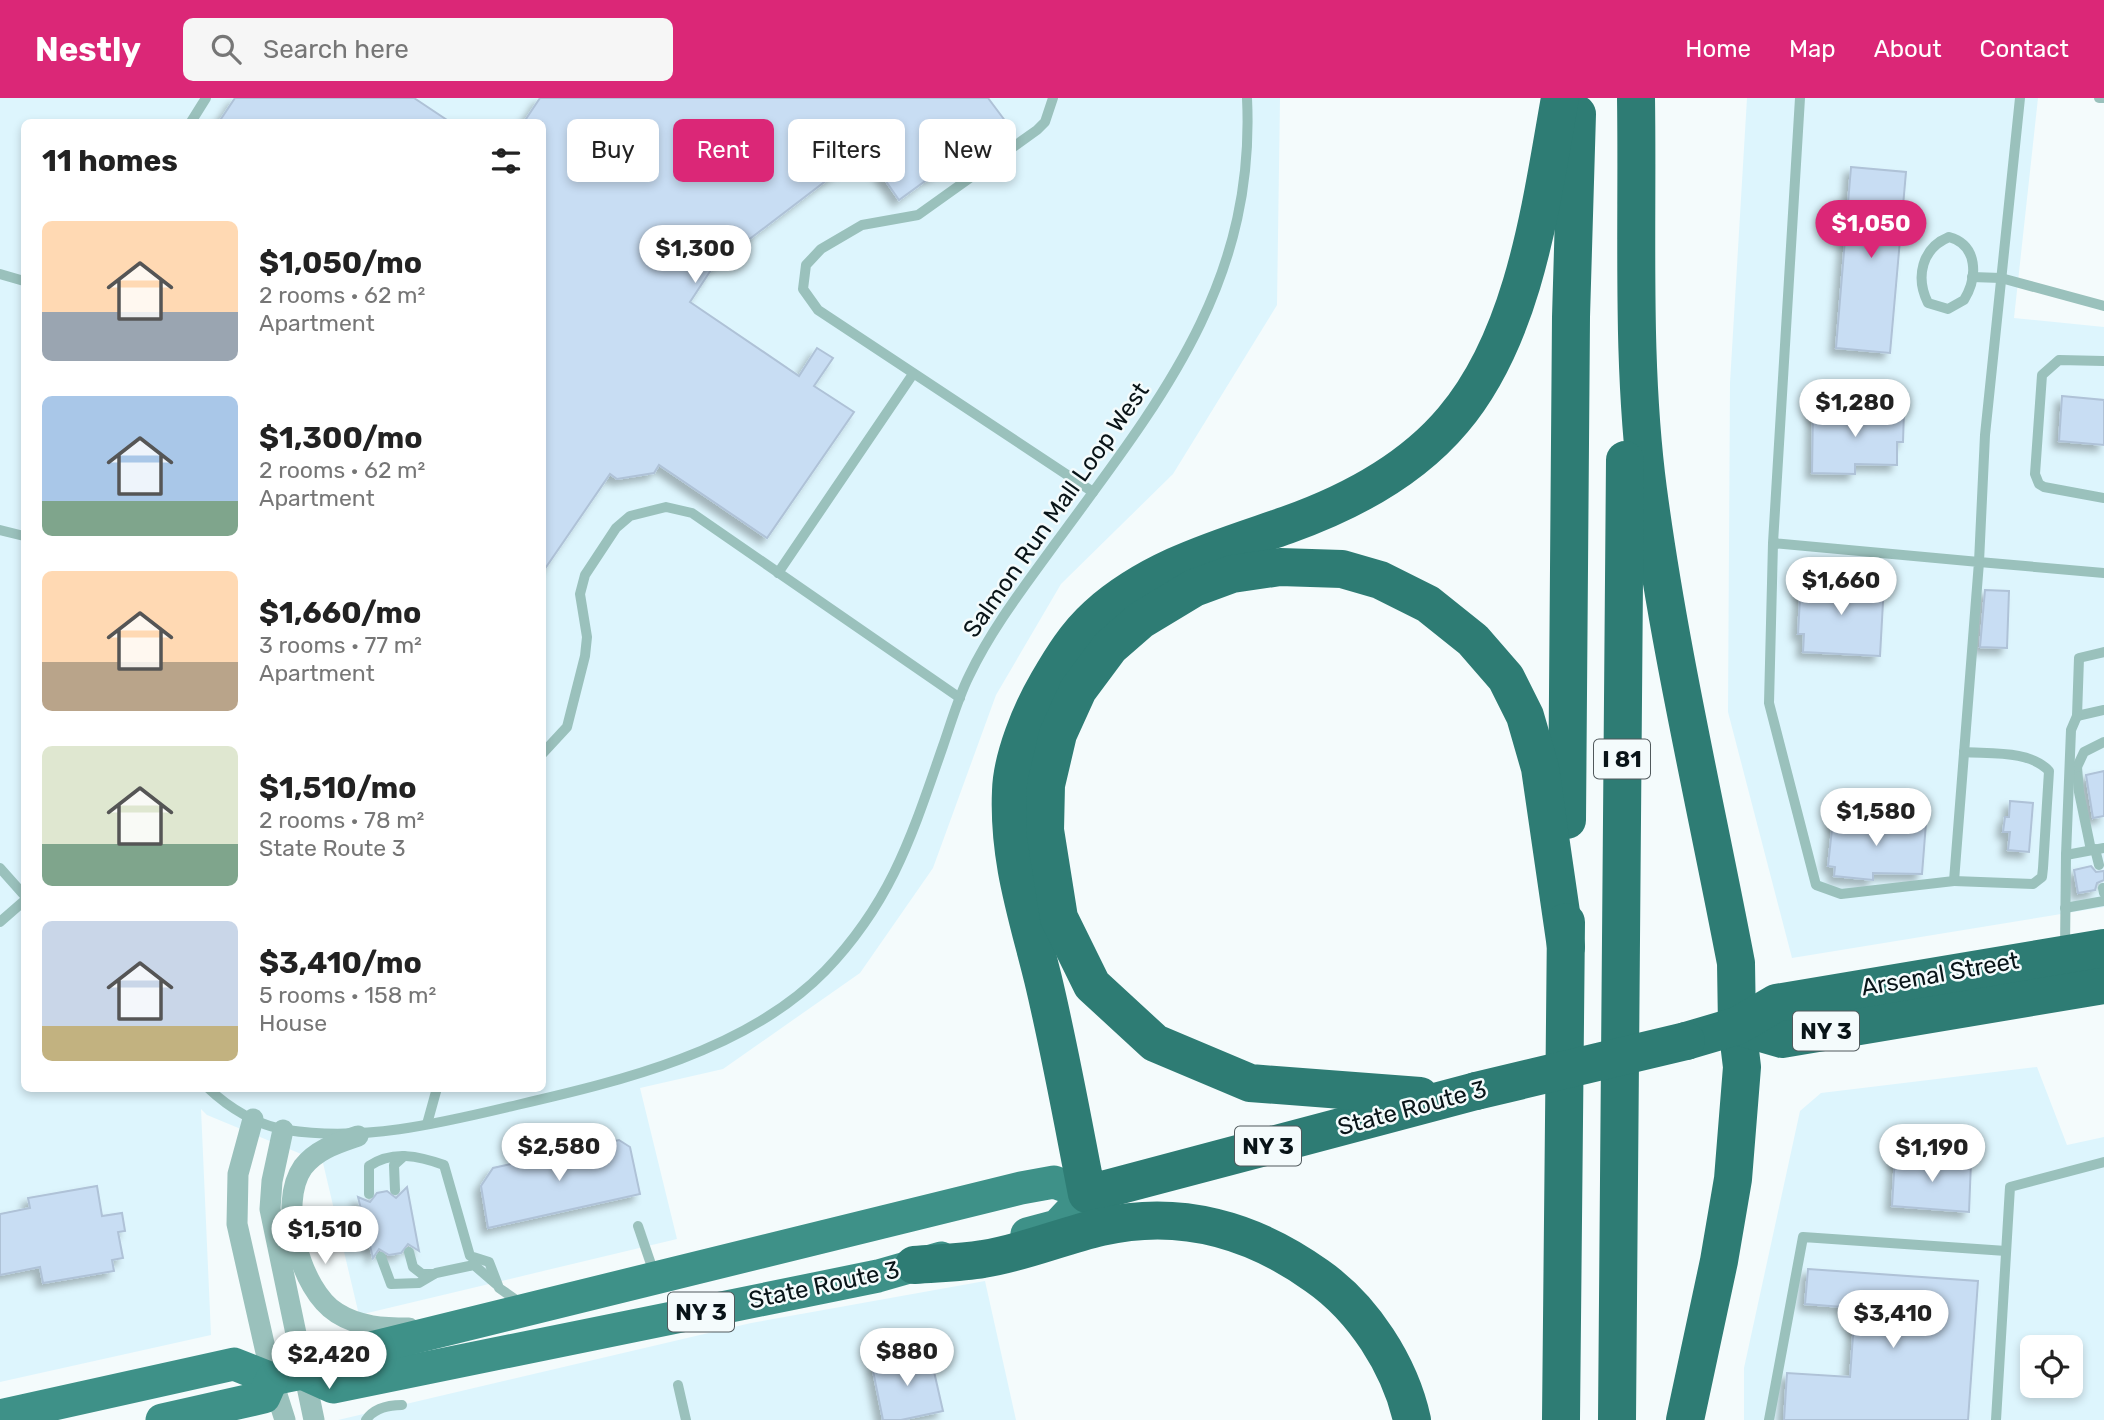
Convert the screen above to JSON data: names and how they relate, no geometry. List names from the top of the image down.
{
  "streets": {
    "highway": [
      "I 81",
      "Arsenal Street",
      "NY 3",
      "State Route 3"
    ],
    "lane": ["Salmon Run Mall Loop West"]
  },
  "crossings": [
    ["Arsenal Street", "State Route 3"]
  ],
  "page": {
    "header": "Nestly",
    "search": "Search here",
    "nav": [
      "Home",
      "Map",
      "About",
      "Contact"
    ],
    "chip": [
      "Buy",
      "Rent",
      "Filters",
      "New"
    ],
    "heading": "11 homes",
    "price": [
      "$1,050",
      "$1,300",
      "$1,280",
      "$1,660",
      "$1,580",
      "$2,580",
      "$1,190",
      "$1,510",
      "$3,410",
      "$880",
      "$2,420"
    ],
    "list": [
      {
        "name": "$1,050/mo",
        "note": "2 rooms · 62 m² · Apartment"
      },
      {
        "name": "$1,300/mo",
        "note": "2 rooms · 62 m² · Apartment"
      },
      {
        "name": "$1,660/mo",
        "note": "3 rooms · 77 m² · Apartment"
      },
      {
        "name": "$1,510/mo",
        "note": "2 rooms · 78 m² · State Route 3"
      },
      {
        "name": "$3,410/mo",
        "note": "5 rooms · 158 m² · House"
      }
    ]
  }
}
